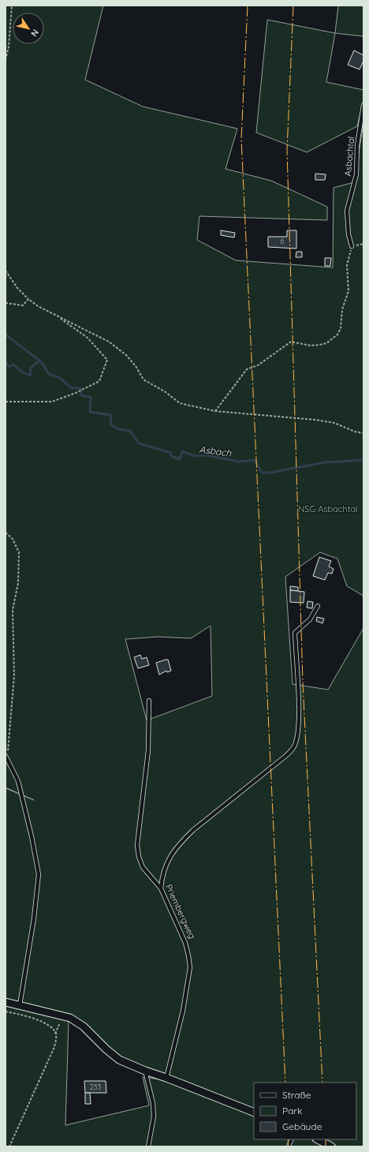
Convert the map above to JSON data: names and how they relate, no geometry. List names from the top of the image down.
{
  "streets": {
    "lane": ["Asbachtal", "Priembergweg"]
  },
  "water": ["Asbach"],
  "parks": ["NSG Asbachtal"],
  "house_numbers": ["6", "233"],
  "legend": ["Straße", "Park", "Gebäude"],
  "north": "bottom right"
}
